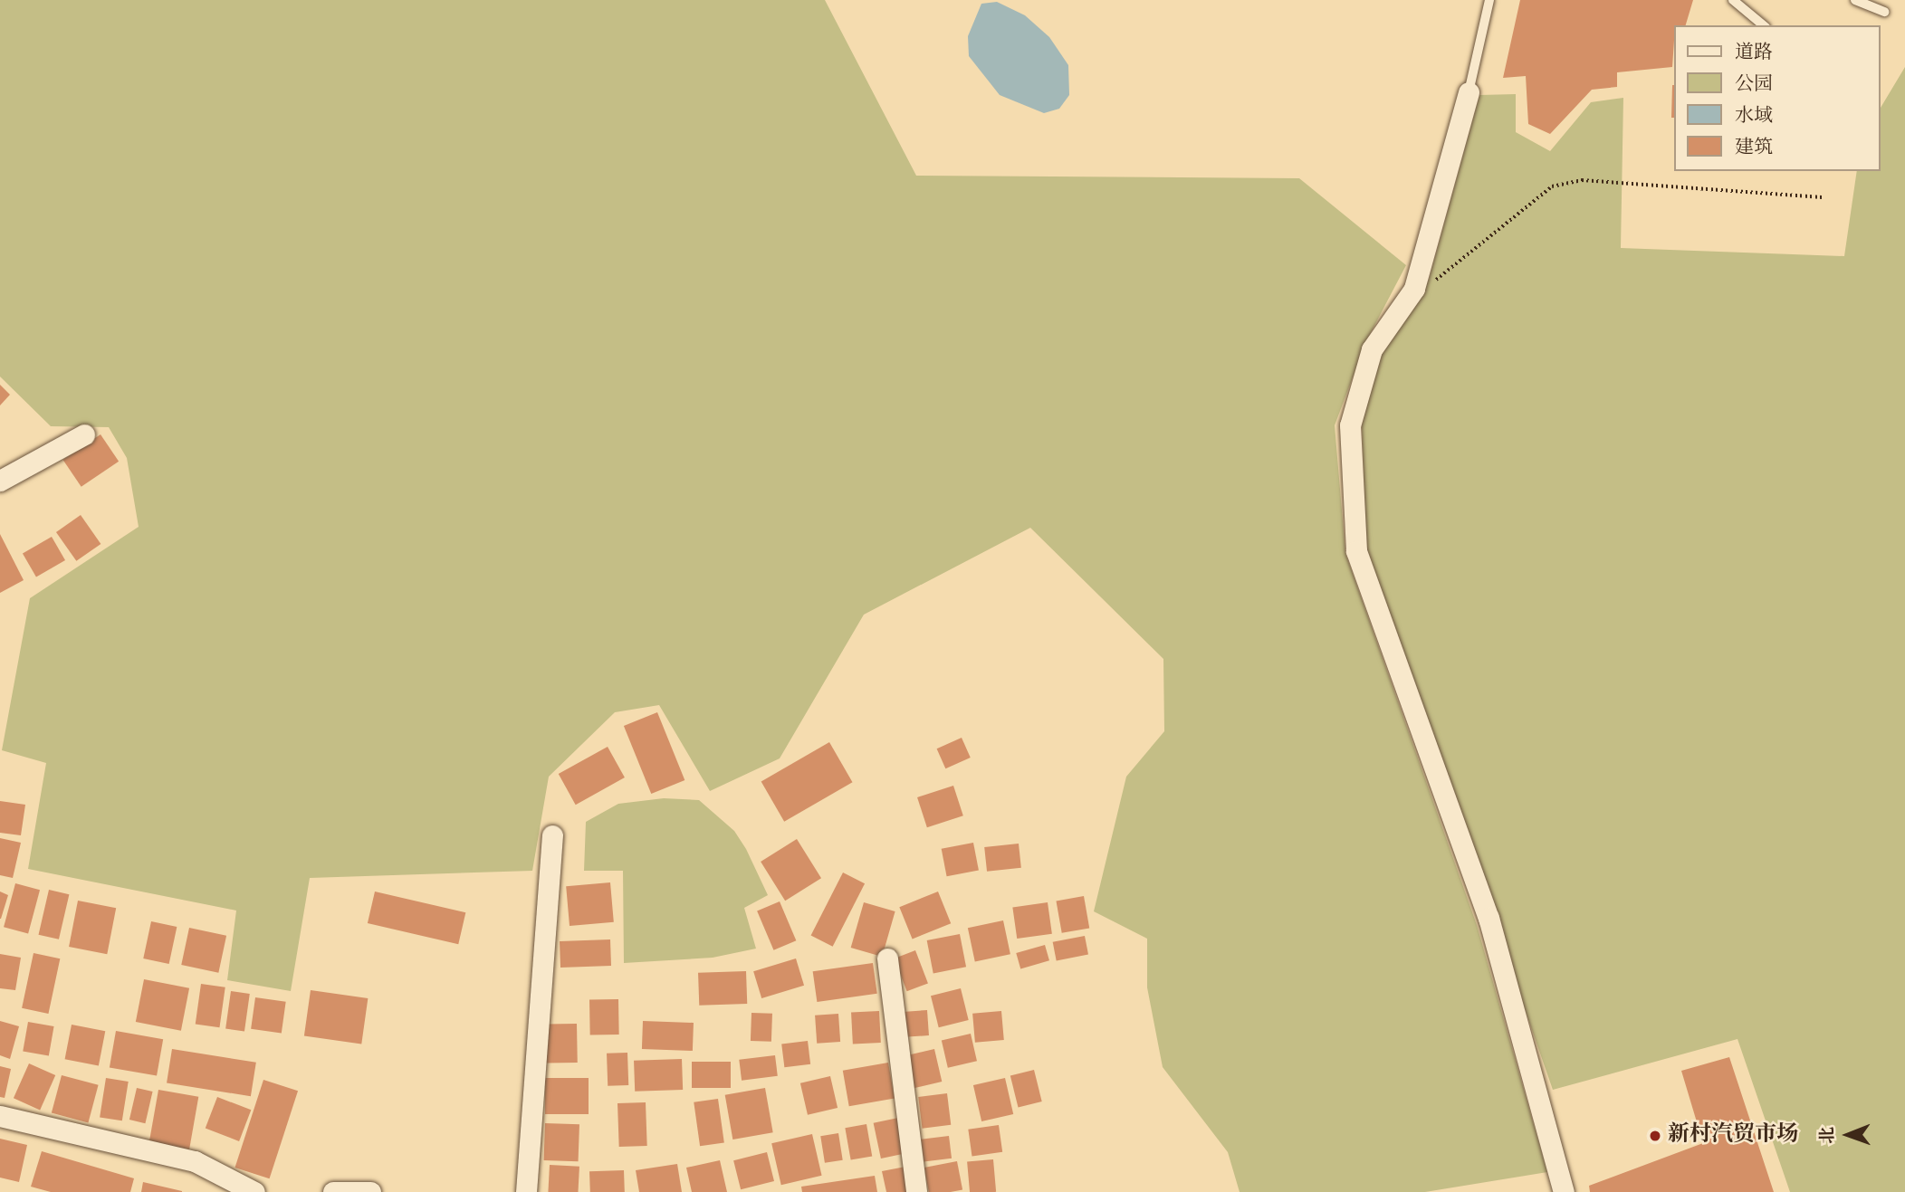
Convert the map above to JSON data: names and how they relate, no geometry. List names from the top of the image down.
{
  "places": ["新村汽贸市场"],
  "legend": [
    "道路",
    "公园",
    "水域",
    "建筑"
  ],
  "north": "left"
}
